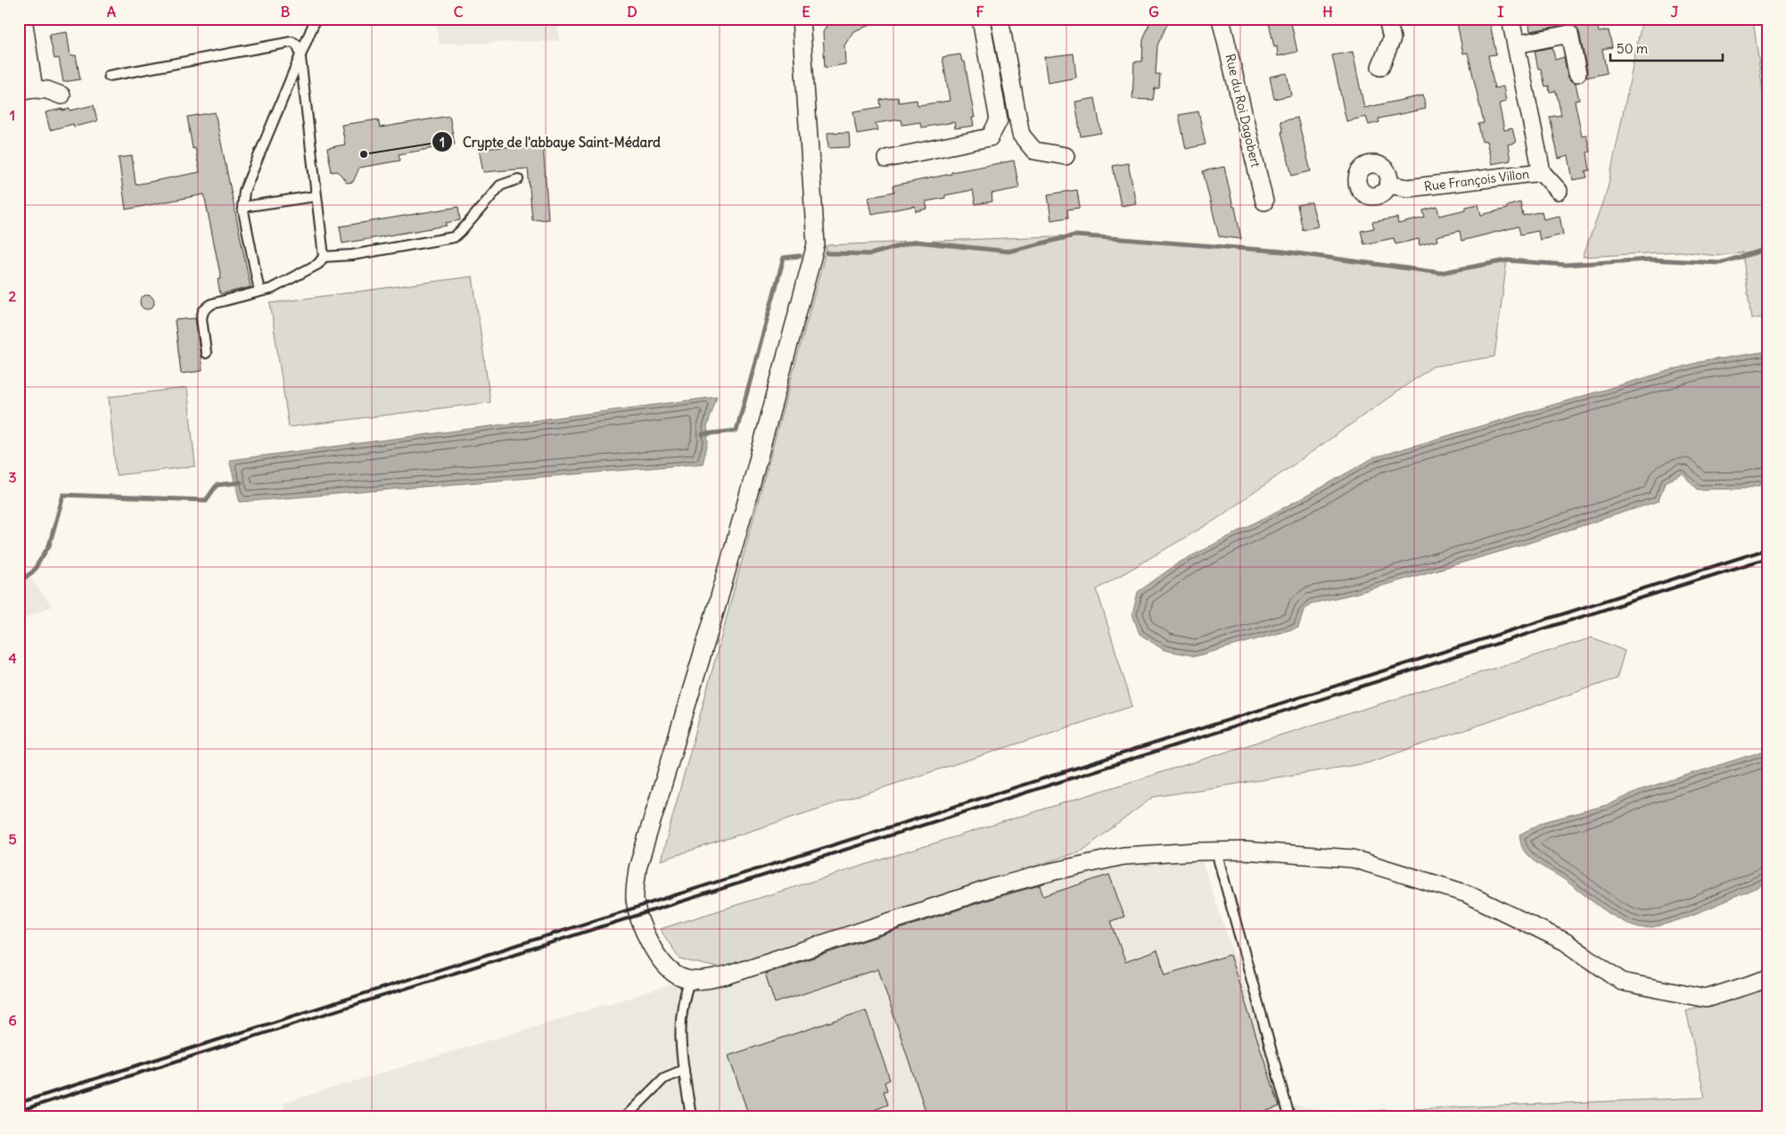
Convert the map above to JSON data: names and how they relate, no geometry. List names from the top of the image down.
{
  "streets": {
    "street": ["Rue du Roi Dagobert", "Rue François Villon"]
  },
  "places": ["Crypte de l'abbaye Saint-Médard"],
  "scale_bar": "50 m",
  "grid": {
    "columns": [
      "A",
      "B",
      "C",
      "D",
      "E",
      "F",
      "G",
      "H",
      "I",
      "J"
    ],
    "rows": [
      "1",
      "2",
      "3",
      "4",
      "5",
      "6"
    ]
  }
}
